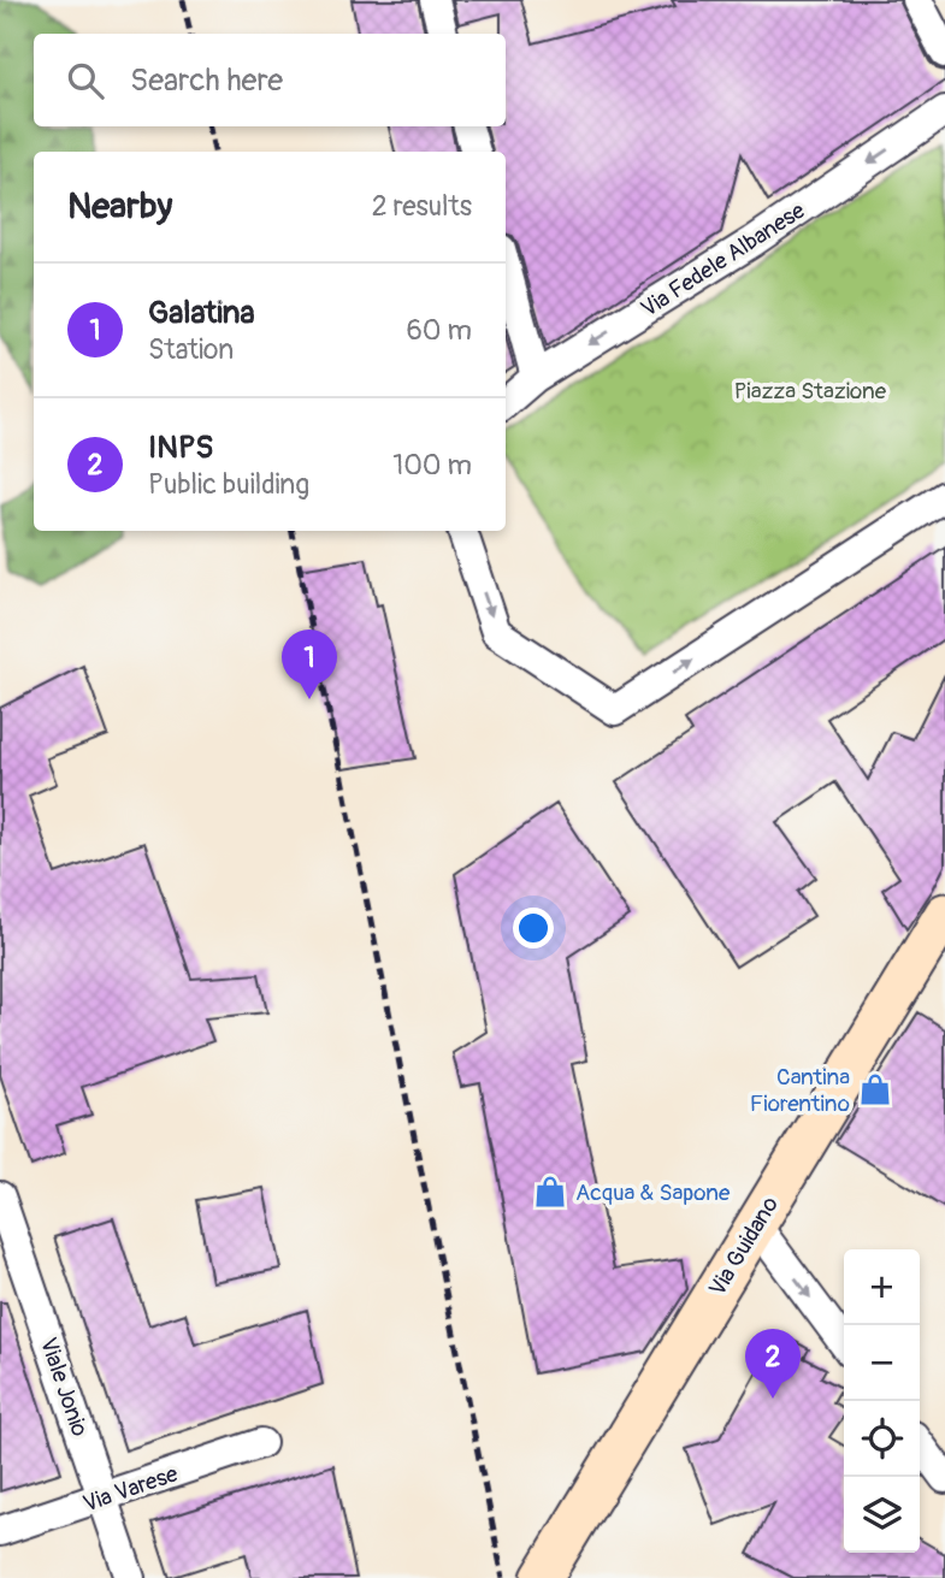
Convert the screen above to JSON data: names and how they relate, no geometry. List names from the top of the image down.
{
  "streets": {
    "main road": ["Via Guidano"],
    "street": ["Via Fedele Albanese", "Viale Jonio", "Via Varese"]
  },
  "crossings": [
    ["Viale Jonio", "Via Varese"]
  ],
  "one_way": ["Via Fedele Albanese"],
  "parks": ["Piazza Stazione"],
  "places": {
    "shop": ["Cantina Fiorentino", "Acqua & Sapone"]
  },
  "page": {
    "search": "Search here",
    "heading": ["Nearby", "2 results"],
    "list": [
      {
        "mark": "1",
        "name": "Galatina",
        "note": "Station",
        "value": "60 m"
      },
      {
        "mark": "2",
        "name": "INPS",
        "note": "Public building",
        "value": "100 m"
      }
    ],
    "pins": ["1", "2"],
    "map_buttons": ["+", "−"]
  }
}
